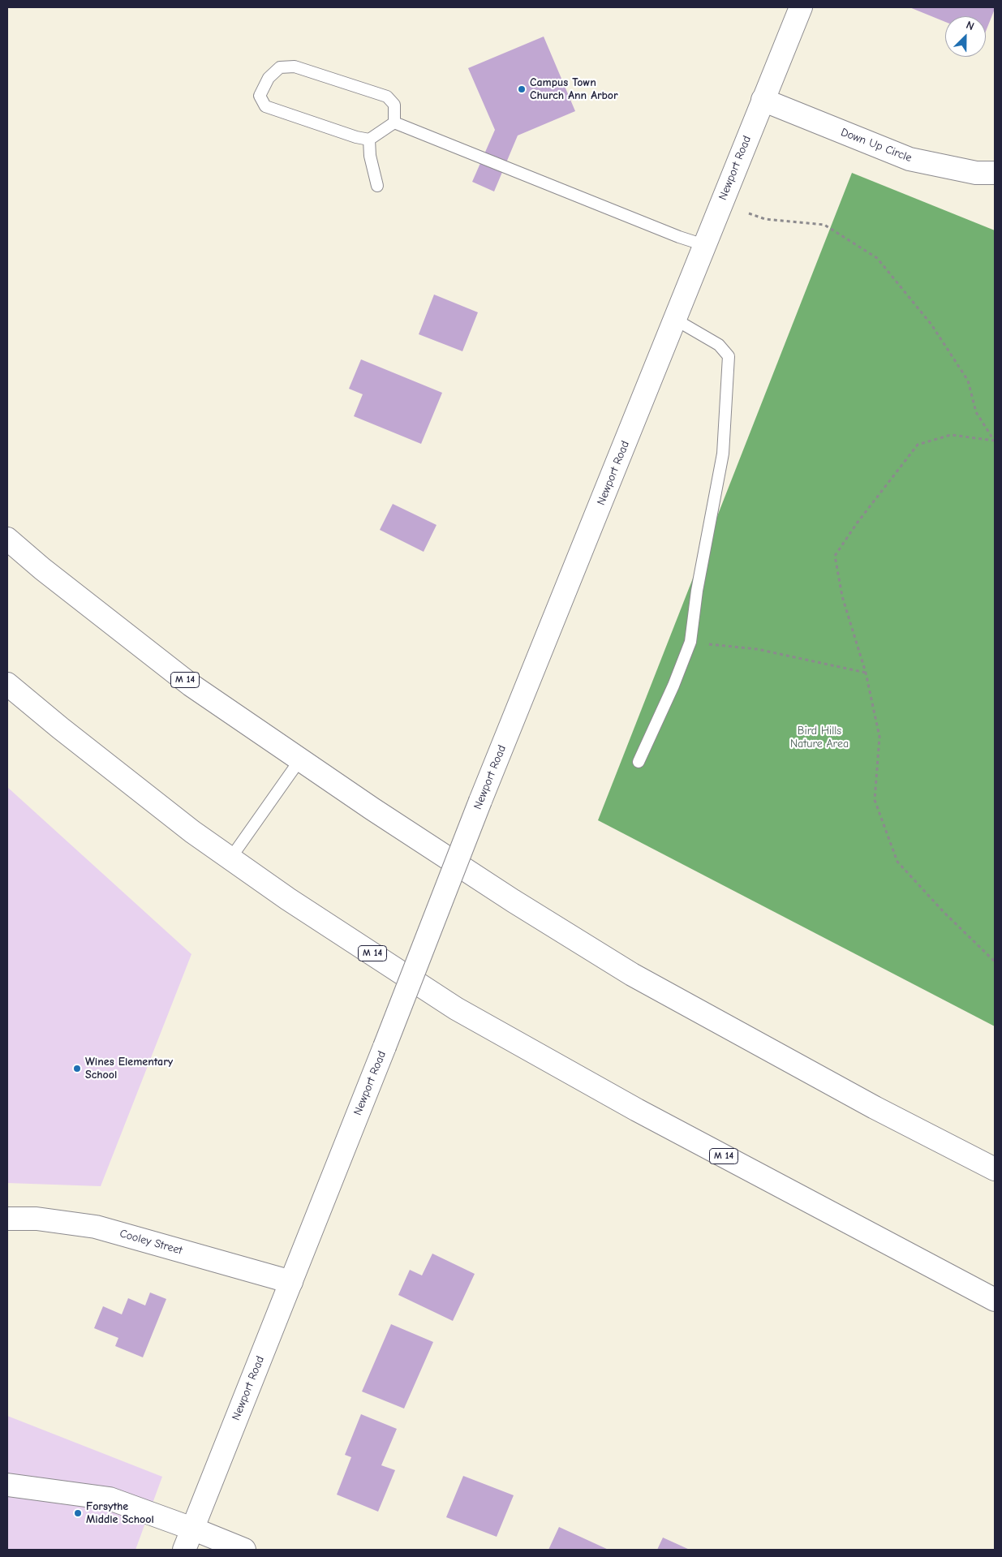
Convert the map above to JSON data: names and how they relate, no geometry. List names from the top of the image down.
{
  "streets": {
    "main road": [
      "Down Up Circle",
      "Newport Road",
      "M 14",
      "Cooley Street"
    ]
  },
  "crossings": [
    ["Down Up Circle", "Newport Road"],
    ["Newport Road", "Cooley Street"]
  ],
  "parks": ["Bird Hills Nature Area"],
  "places": ["Campus Town Church Ann Arbor", "Wines Elementary School", "Forsythe Middle School"],
  "north": "top right"
}
